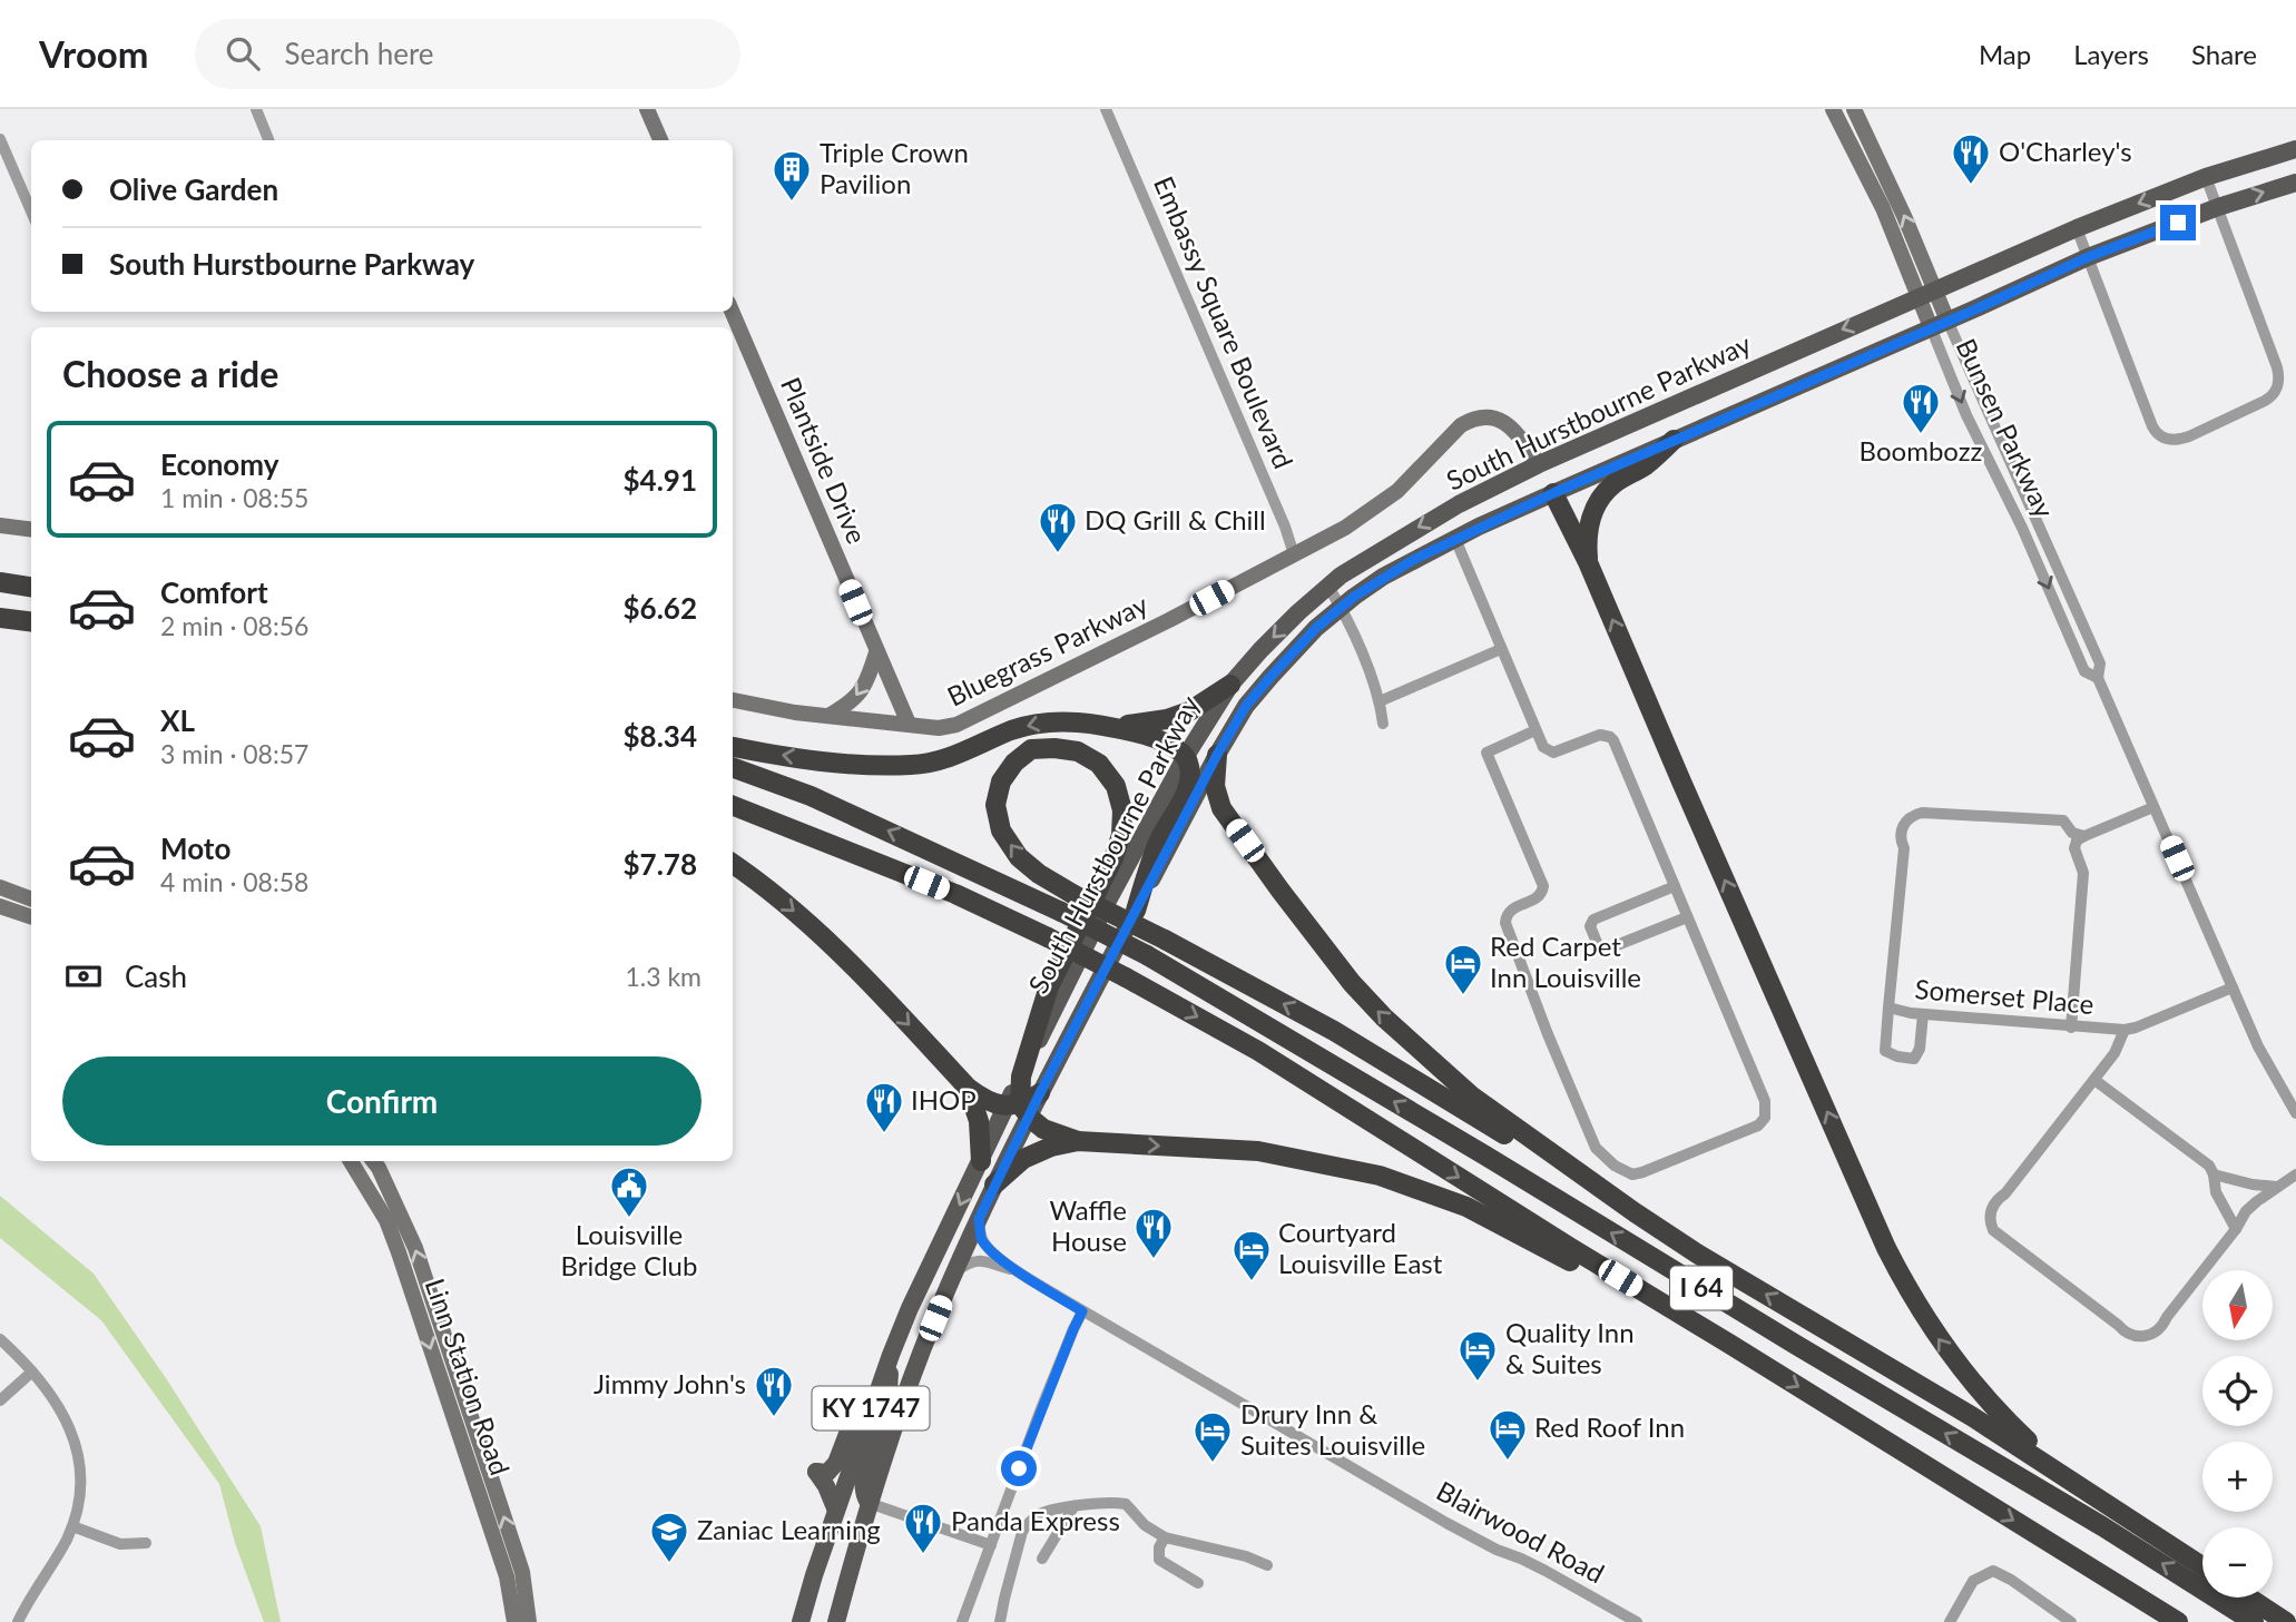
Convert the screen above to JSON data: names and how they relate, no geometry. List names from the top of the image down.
{
  "streets": {
    "highway": ["I 64"],
    "main road": ["South Hurstbourne Parkway", "KY 1747"],
    "street": [
      "Embassy Square Boulevard",
      "Bunsen Parkway",
      "Plantside Drive",
      "Bluegrass Parkway",
      "Somerset Place",
      "Linn Station Road",
      "Blairwood Road"
    ]
  },
  "crossings": [
    ["Embassy Square Boulevard", "Bluegrass Parkway"],
    ["South Hurstbourne Parkway", "Bunsen Parkway"],
    ["South Hurstbourne Parkway", "Bluegrass Parkway"],
    ["Bunsen Parkway", "Somerset Place"],
    ["Plantside Drive", "Bluegrass Parkway"],
    ["KY 1747", "Blairwood Road"]
  ],
  "places": {
    "restaurant": [
      "O'Charley's",
      "Boombozz",
      "DQ Grill & Chill",
      "IHOP",
      "Waffle House",
      "Jimmy John's",
      "Panda Express"
    ],
    "building": ["Triple Crown Pavilion"],
    "hotel": [
      "Red Carpet Inn Louisville",
      "Courtyard Louisville East",
      "Quality Inn & Suites",
      "Red Roof Inn",
      "Drury Inn & Suites Louisville"
    ],
    "public building": ["Louisville Bridge Club"],
    "school or university": ["Zaniac Learning"]
  },
  "north": "bottom",
  "page": {
    "header": "Vroom",
    "search": "Search here",
    "nav": ["Map", "Layers", "Share"],
    "banner": ["Olive Garden", "South Hurstbourne Parkway"],
    "heading": "Choose a ride",
    "list": [
      {
        "name": "Economy",
        "note": "1 min · 08:55",
        "value": "$4.91"
      },
      {
        "name": "Comfort",
        "note": "2 min · 08:56",
        "value": "$6.62"
      },
      {
        "name": "XL",
        "note": "3 min · 08:57",
        "value": "$8.34"
      },
      {
        "name": "Moto",
        "note": "4 min · 08:58",
        "value": "$7.78"
      }
    ],
    "pay": ["Cash", "1.3 km"],
    "buttons": "Confirm",
    "map_buttons": ["+", "−"]
  }
}
